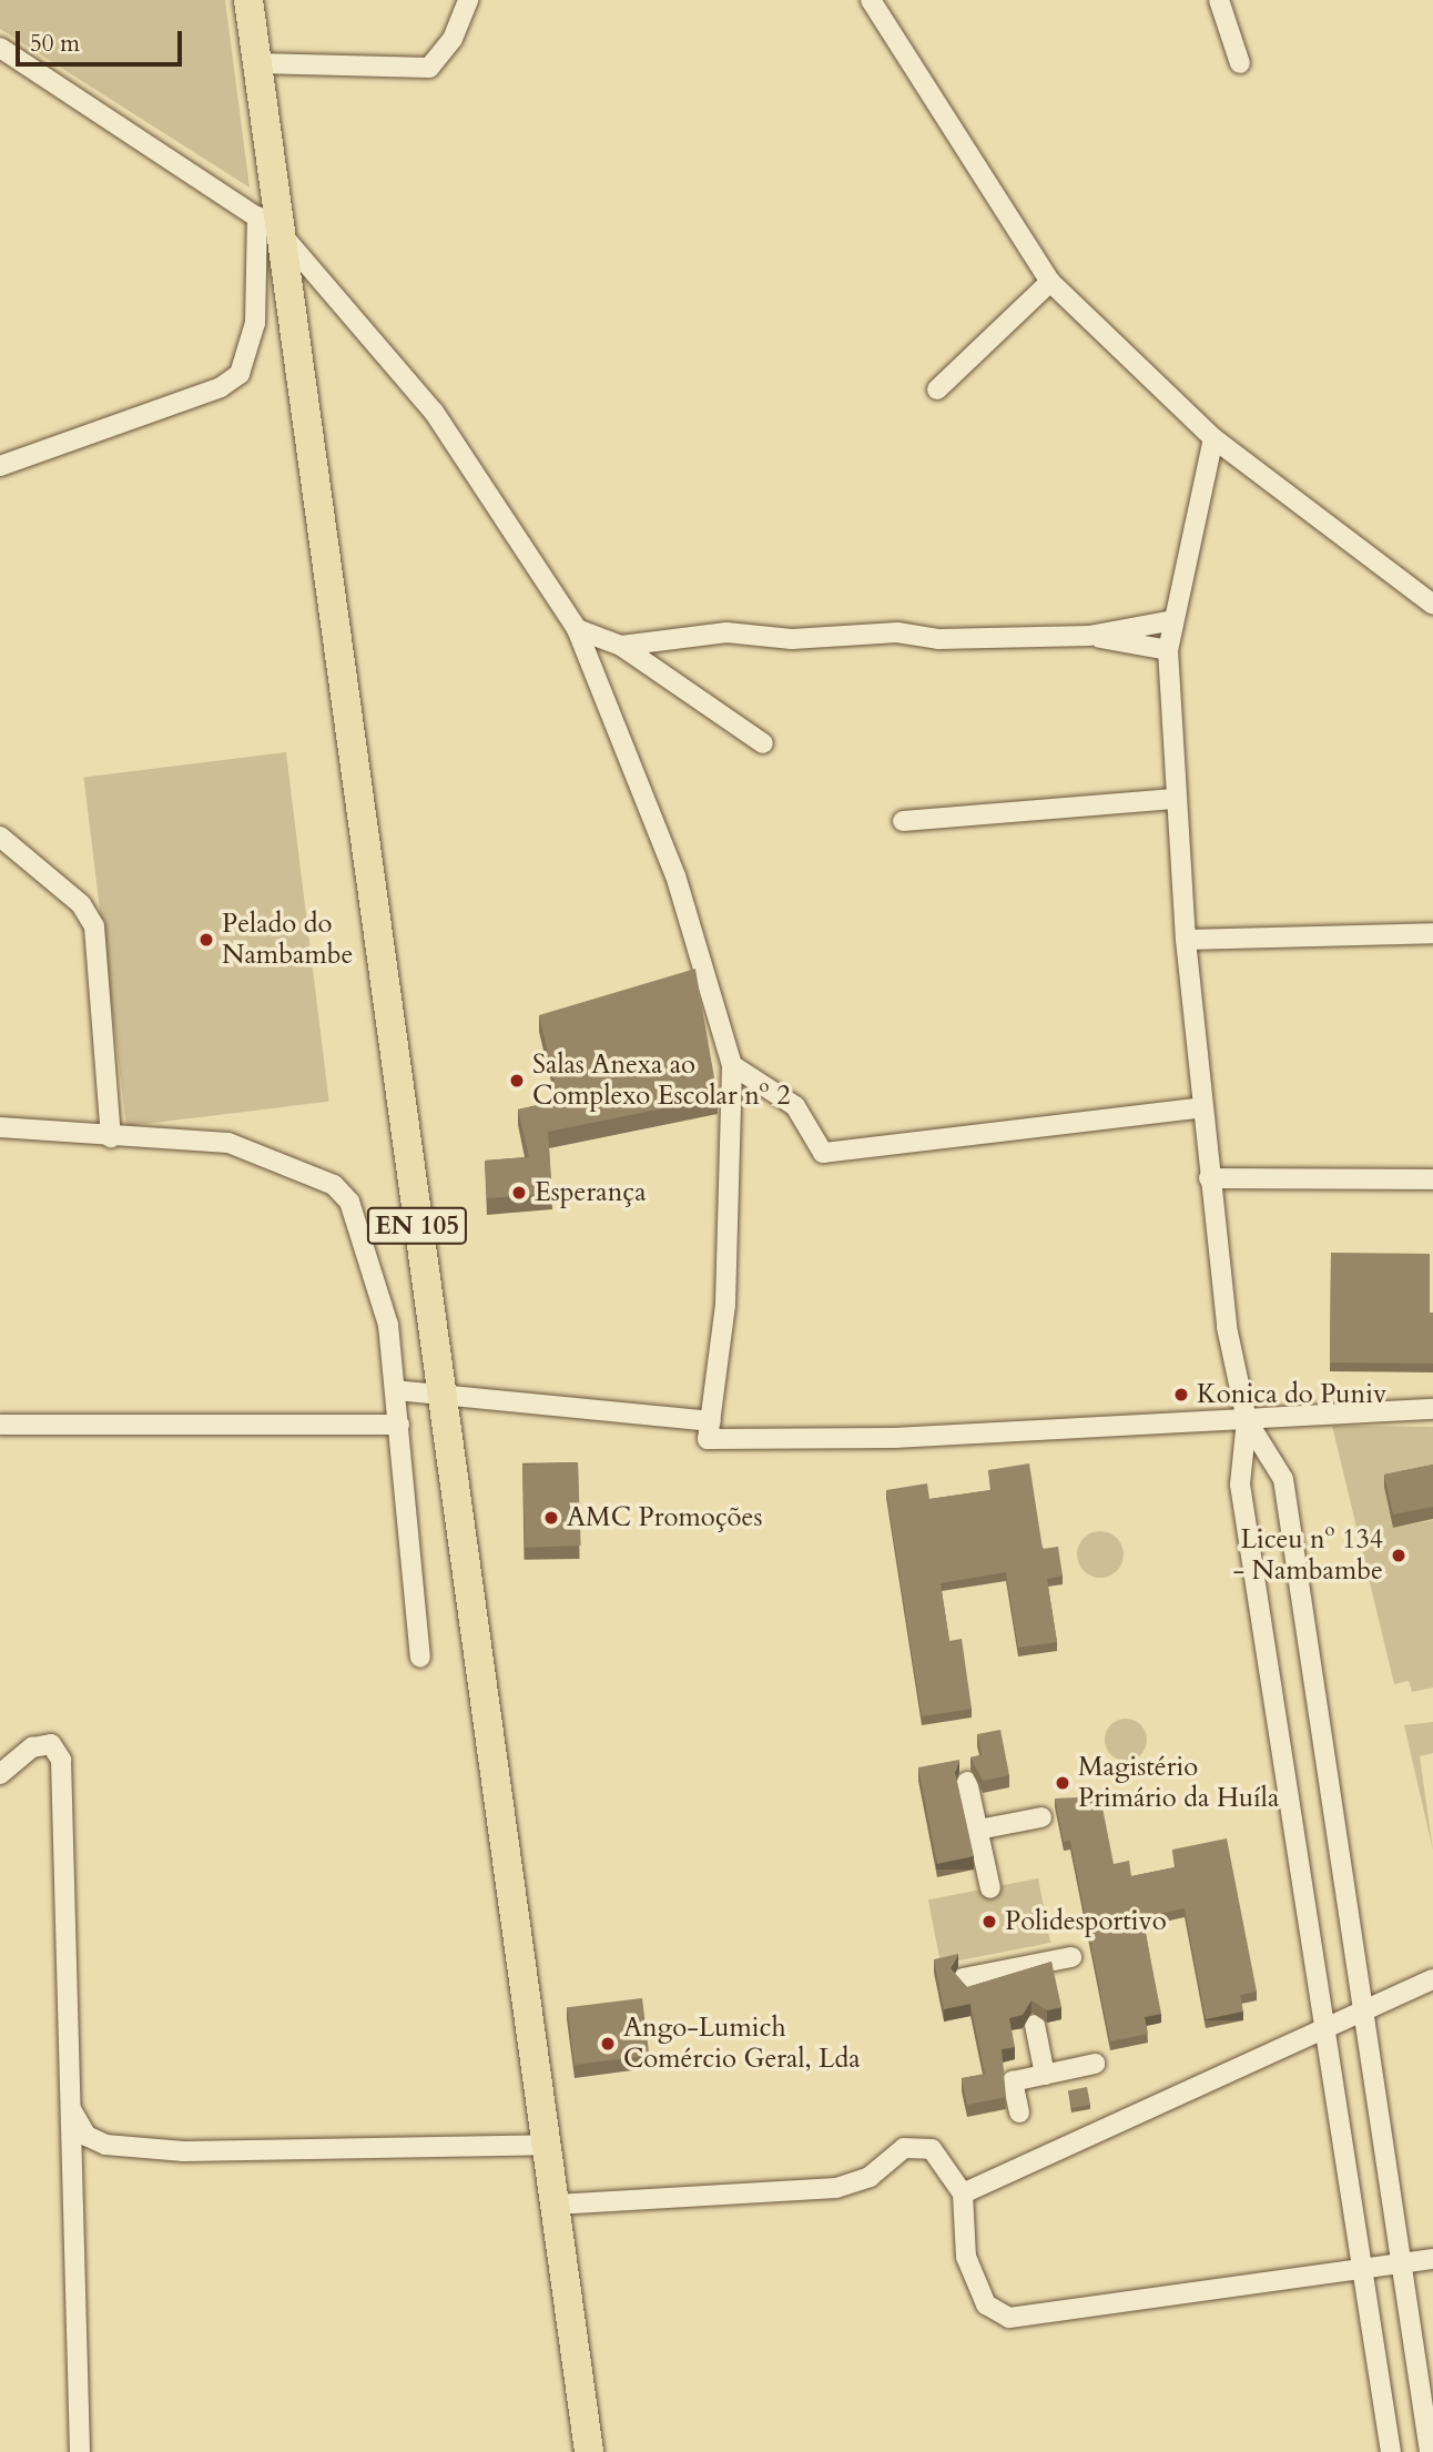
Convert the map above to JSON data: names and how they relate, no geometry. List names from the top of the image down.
{
  "streets": {
    "main road": ["EN 105"]
  },
  "places": [
    "Pelado do Nambambe",
    "Salas Anexa ao Complexo Escolar nº 2",
    "Esperança",
    "Konica do Puniv",
    "AMC Promoções",
    "Liceu nº 134 - Nambambe",
    "Magistério Primário da Huíla",
    "Polidesportivo",
    "Ango-Lumich Comércio Geral, Lda"
  ],
  "scale_bar": "50 m"
}
